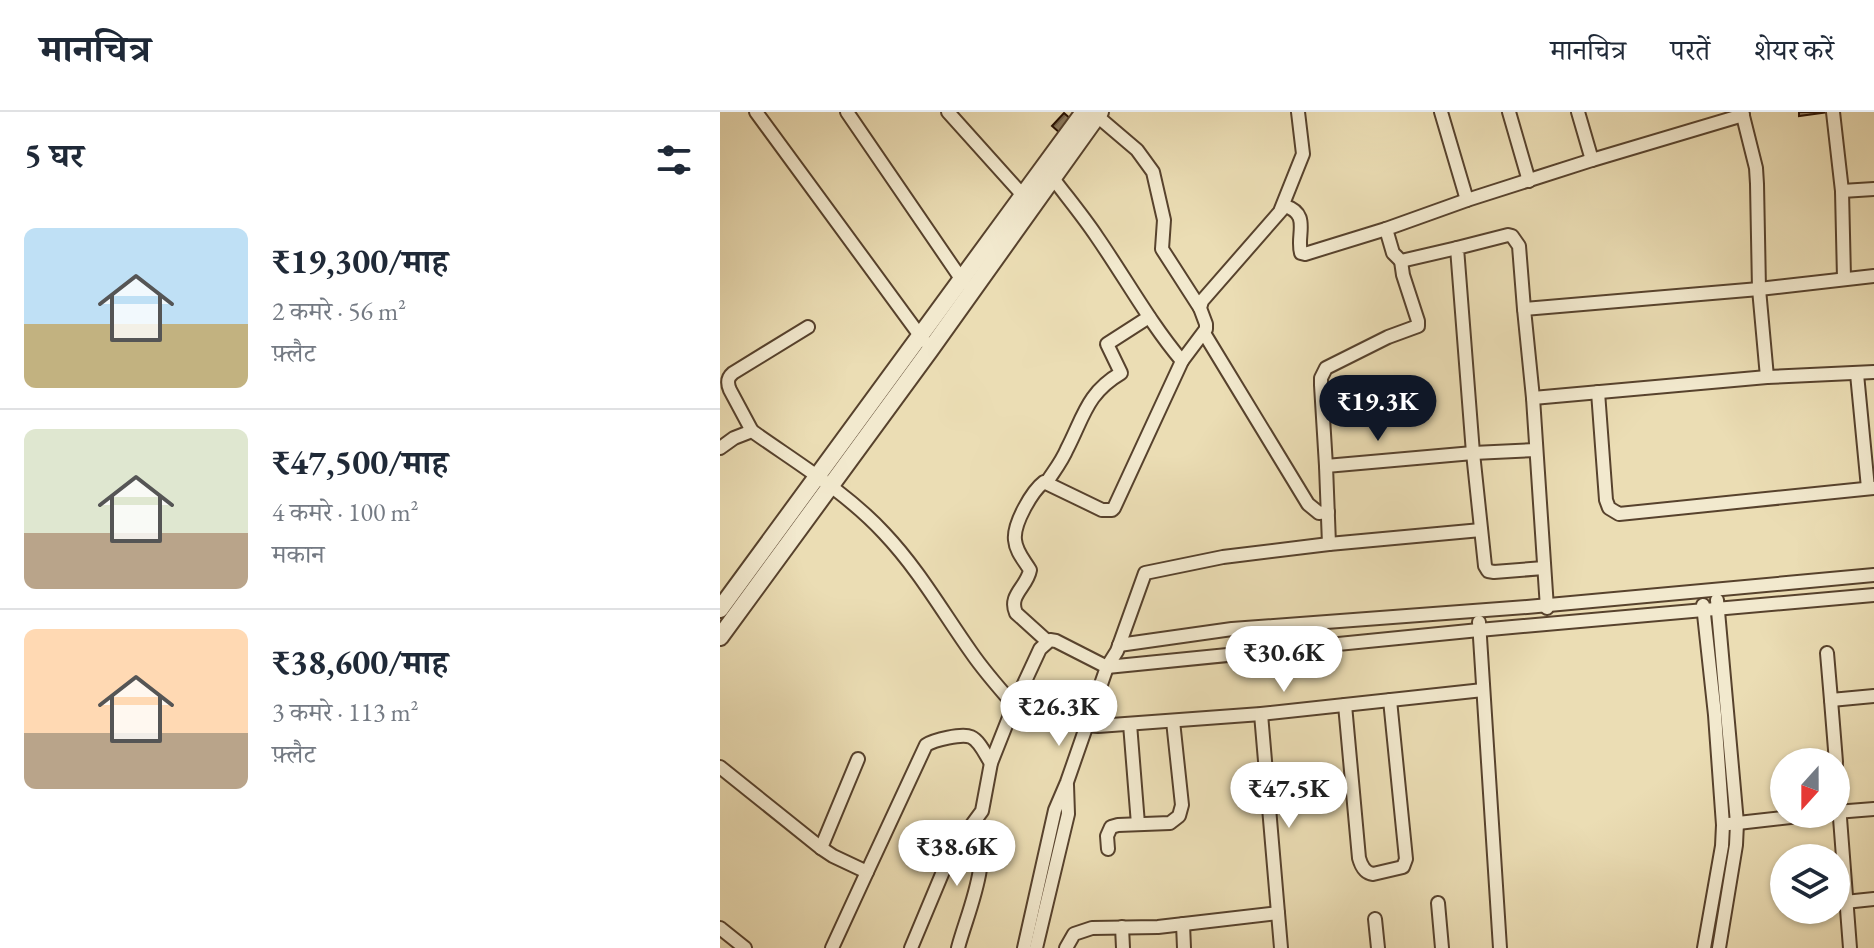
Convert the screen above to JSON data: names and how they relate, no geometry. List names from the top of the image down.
{
  "north": "bottom",
  "page": {
    "header": "मानचित्र",
    "nav": ["मानचित्र", "परतें", "शेयर करें"],
    "heading": "5 घर",
    "list": [
      {
        "name": "₹19,300/माह",
        "note": "2 कमरे · 56 m² · फ़्लैट"
      },
      {
        "name": "₹47,500/माह",
        "note": "4 कमरे · 100 m² · मकान"
      },
      {
        "name": "₹38,600/माह",
        "note": "3 कमरे · 113 m² · फ़्लैट"
      }
    ],
    "price": [
      "₹19.3K",
      "₹30.6K",
      "₹26.3K",
      "₹47.5K",
      "₹38.6K"
    ]
  }
}
